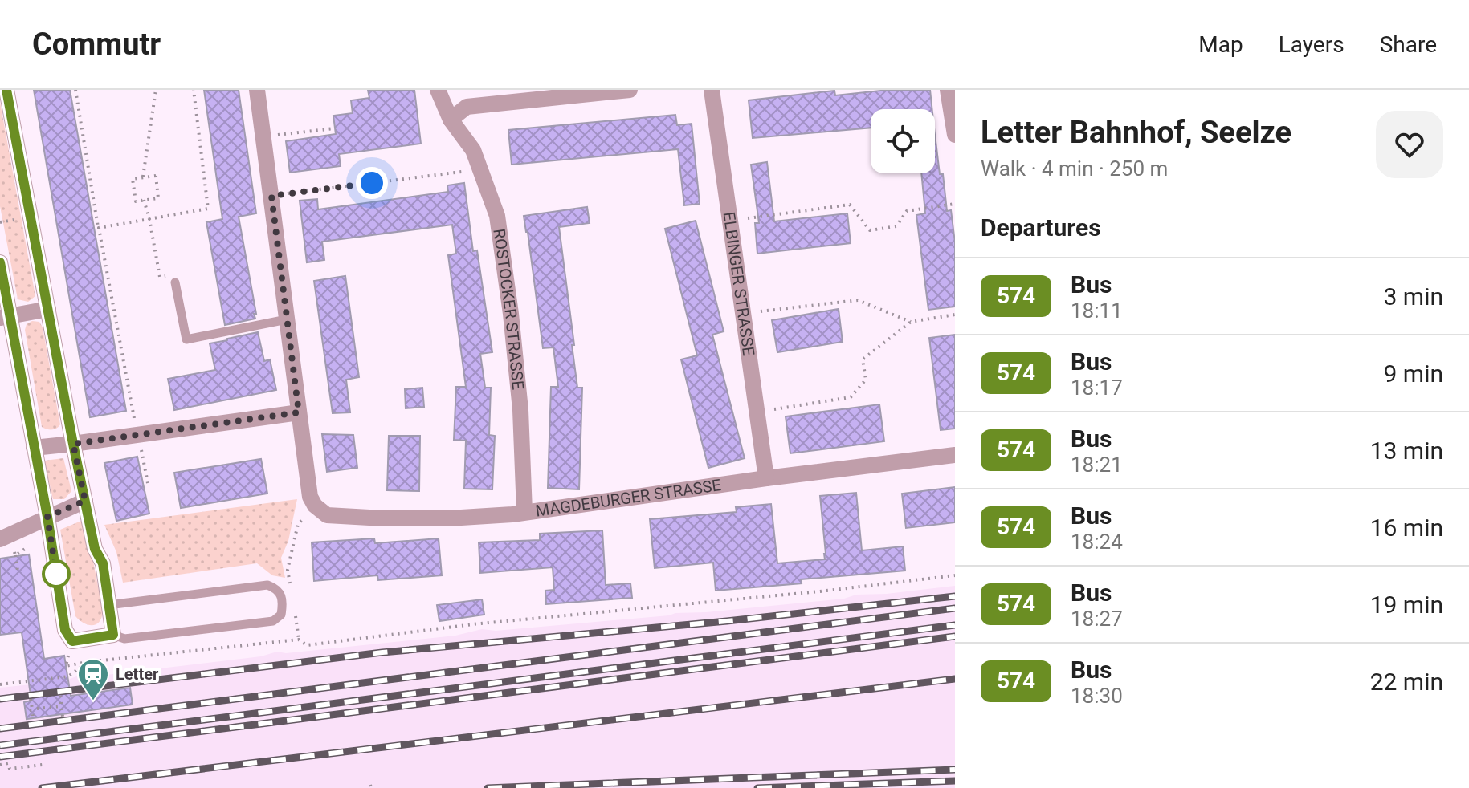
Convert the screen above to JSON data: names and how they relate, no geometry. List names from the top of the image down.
{
  "streets": {
    "street": ["ELBINGER STRASSE", "ROSTOCKER STRASSE", "MAGDEBURGER STRASSE"]
  },
  "crossings": [
    ["ELBINGER STRASSE", "MAGDEBURGER STRASSE"],
    ["ROSTOCKER STRASSE", "MAGDEBURGER STRASSE"]
  ],
  "places": {
    "station": ["Letter"]
  },
  "lines": ["bus line 574"],
  "page": {
    "header": "Commutr",
    "nav": ["Map", "Layers", "Share"],
    "heading": [
      ["Letter Bahnhof, Seelze", "Walk · 4 min · 250 m"],
      "Departures"
    ],
    "list": [
      {
        "mark": "574",
        "name": "Bus",
        "note": "18:11",
        "value": "3 min"
      },
      {
        "mark": "574",
        "name": "Bus",
        "note": "18:17",
        "value": "9 min"
      },
      {
        "mark": "574",
        "name": "Bus",
        "note": "18:21",
        "value": "13 min"
      },
      {
        "mark": "574",
        "name": "Bus",
        "note": "18:24",
        "value": "16 min"
      },
      {
        "mark": "574",
        "name": "Bus",
        "note": "18:27",
        "value": "19 min"
      },
      {
        "mark": "574",
        "name": "Bus",
        "note": "18:30",
        "value": "22 min"
      }
    ]
  }
}
